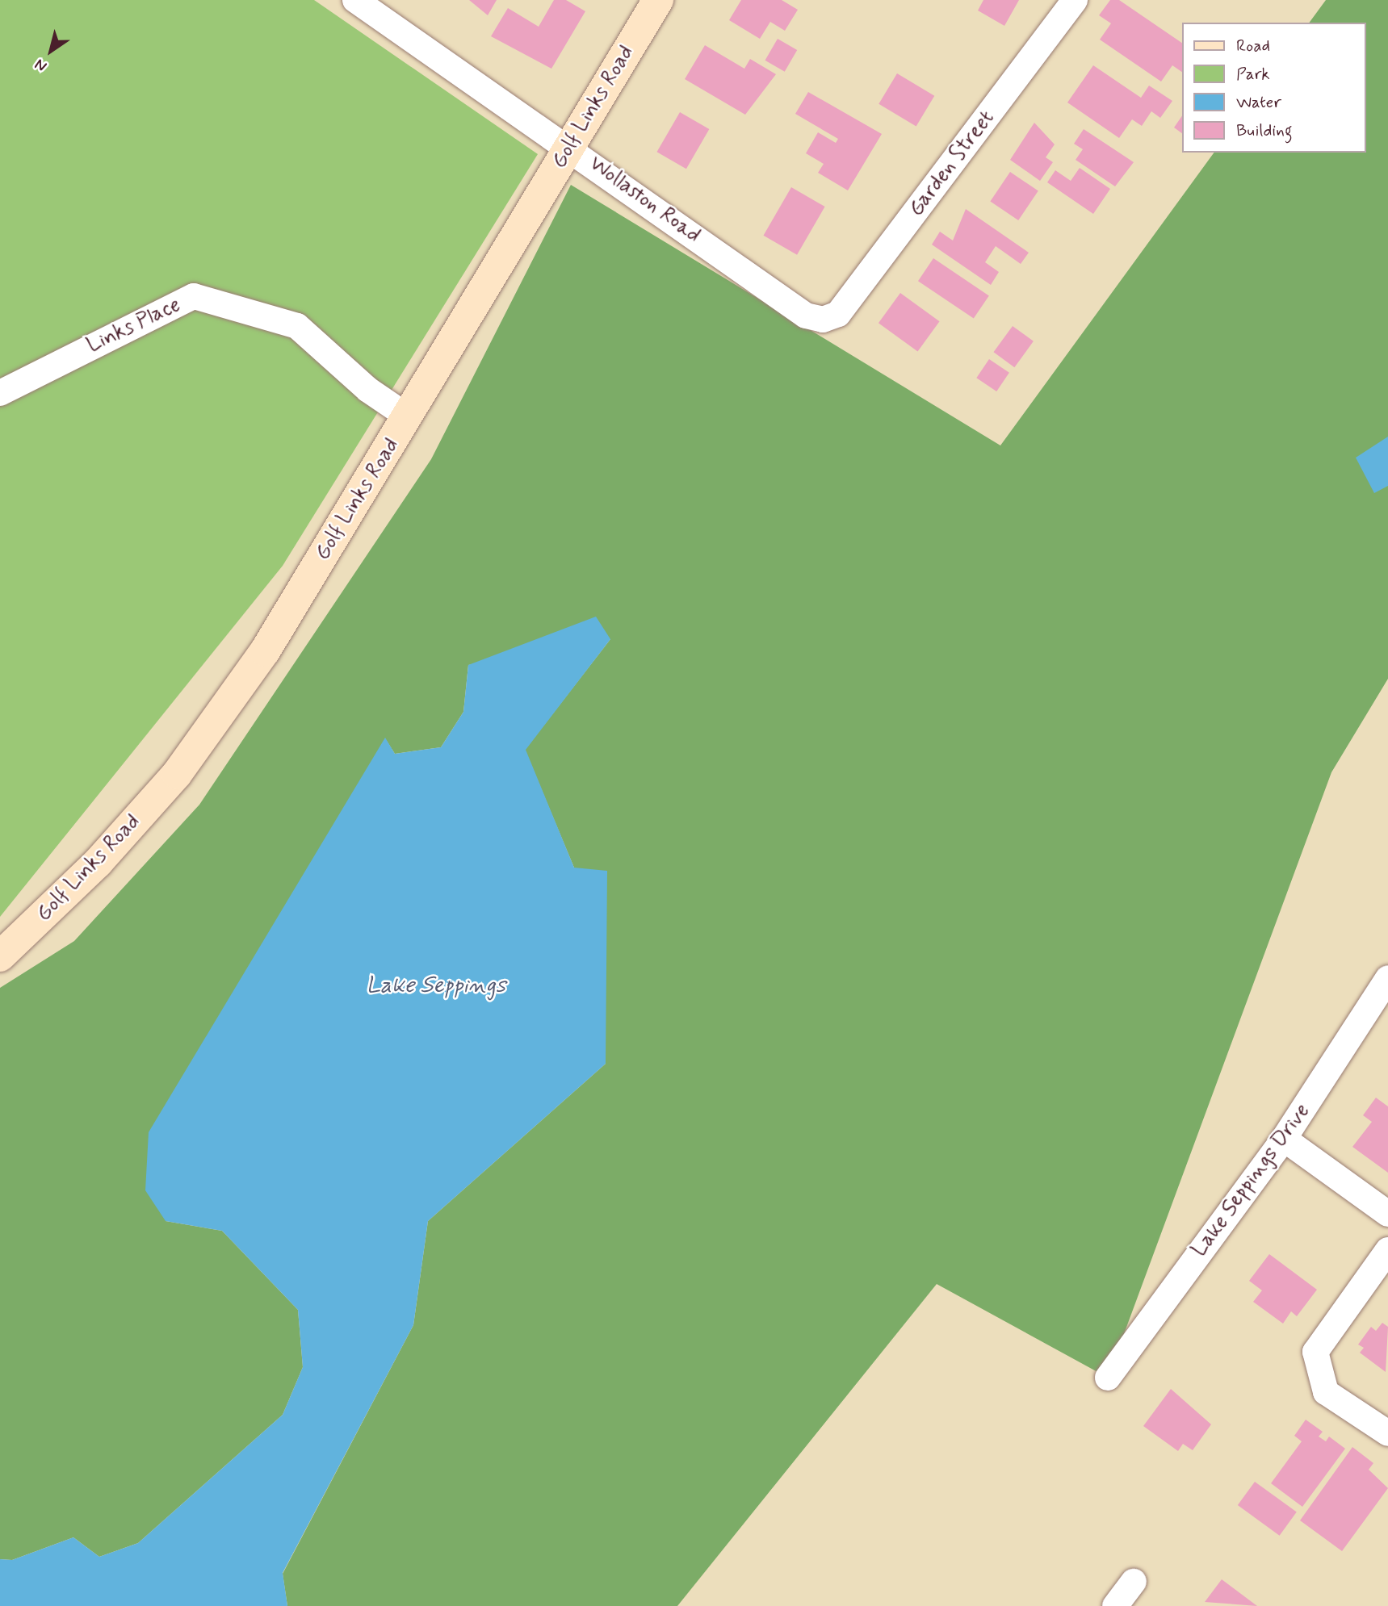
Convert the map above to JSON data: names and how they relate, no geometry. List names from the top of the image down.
{
  "streets": {
    "main road": ["Golf Links Road"],
    "street": [
      "Garden Street",
      "Wollaston Road",
      "Links Place",
      "Lake Seppings Drive"
    ]
  },
  "crossings": [
    ["Golf Links Road", "Wollaston Road"],
    ["Golf Links Road", "Links Place"],
    ["Garden Street", "Wollaston Road"]
  ],
  "water": ["Lake Seppings"],
  "legend": [
    "Road",
    "Park",
    "Water",
    "Building"
  ],
  "north": "bottom left"
}
